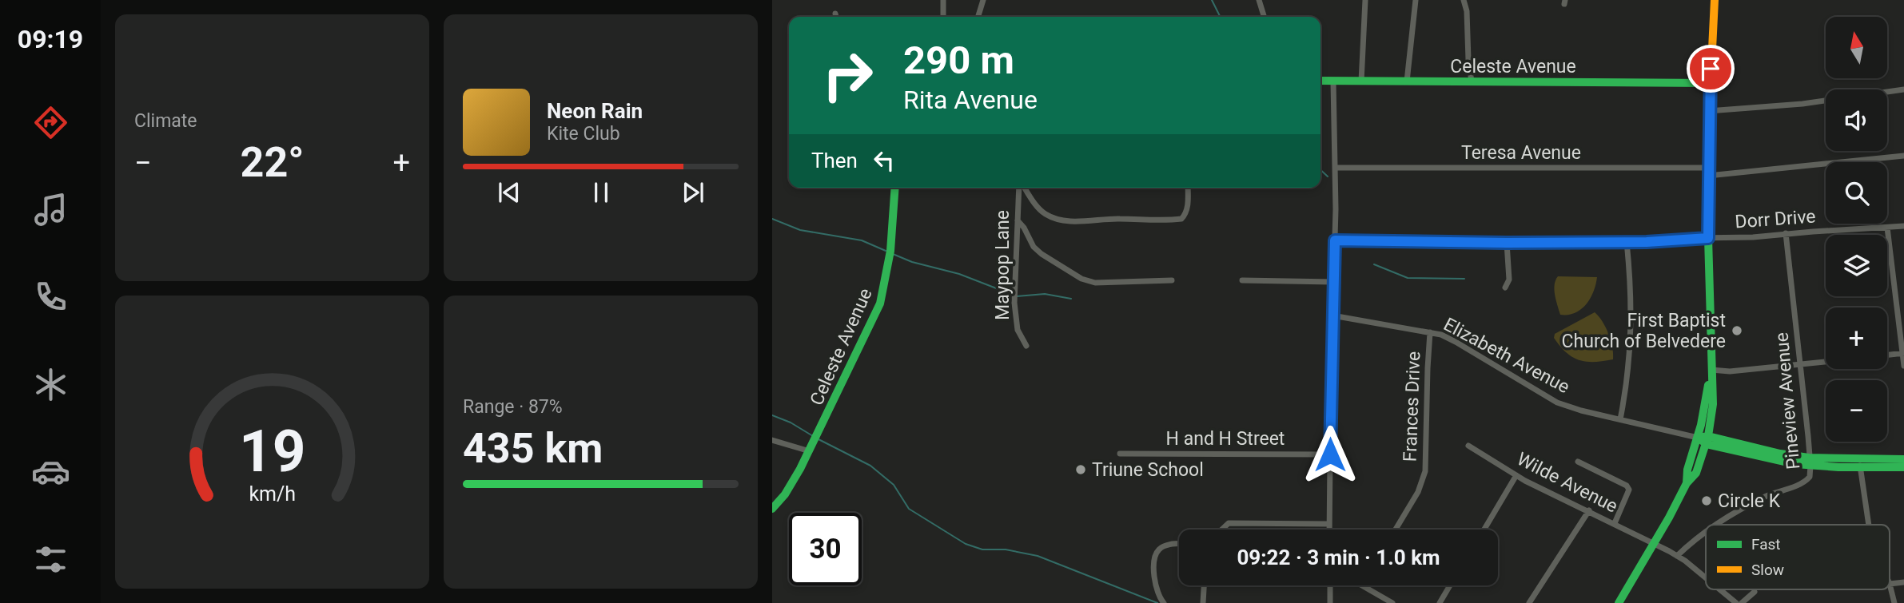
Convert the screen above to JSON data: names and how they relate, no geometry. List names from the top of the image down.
{
  "streets": {
    "main road": ["Celeste Avenue"],
    "street": [
      "Teresa Avenue",
      "Dorr Drive",
      "Maypop Lane",
      "Elizabeth Avenue",
      "Pineview Avenue",
      "Frances Drive",
      "H and H Street",
      "Wilde Avenue"
    ]
  },
  "crossings": [
    ["Dorr Drive", "Pineview Avenue"],
    ["Elizabeth Avenue", "Frances Drive"],
    ["Pineview Avenue", "Wilde Avenue"]
  ],
  "places": ["First Baptist Church of Belvedere", "Triune School", "Circle K"],
  "legend": ["Fast", "Slow"],
  "north": "top",
  "page": {
    "tabs": "09:19",
    "tile": [
      "Climate",
      ["Range · 87%", "435 km"]
    ],
    "map_buttons": ["+", "−"],
    "turn": ["290 m", "Rita Avenue"],
    "song": ["Neon Rain", "Kite Club"],
    "then": "Then",
    "heat": ["−", "22°", "+"],
    "limit": "30",
    "trip": "09:22 · 3 min · 1.0 km",
    "gauge": ["19", "km/h"]
  }
}
